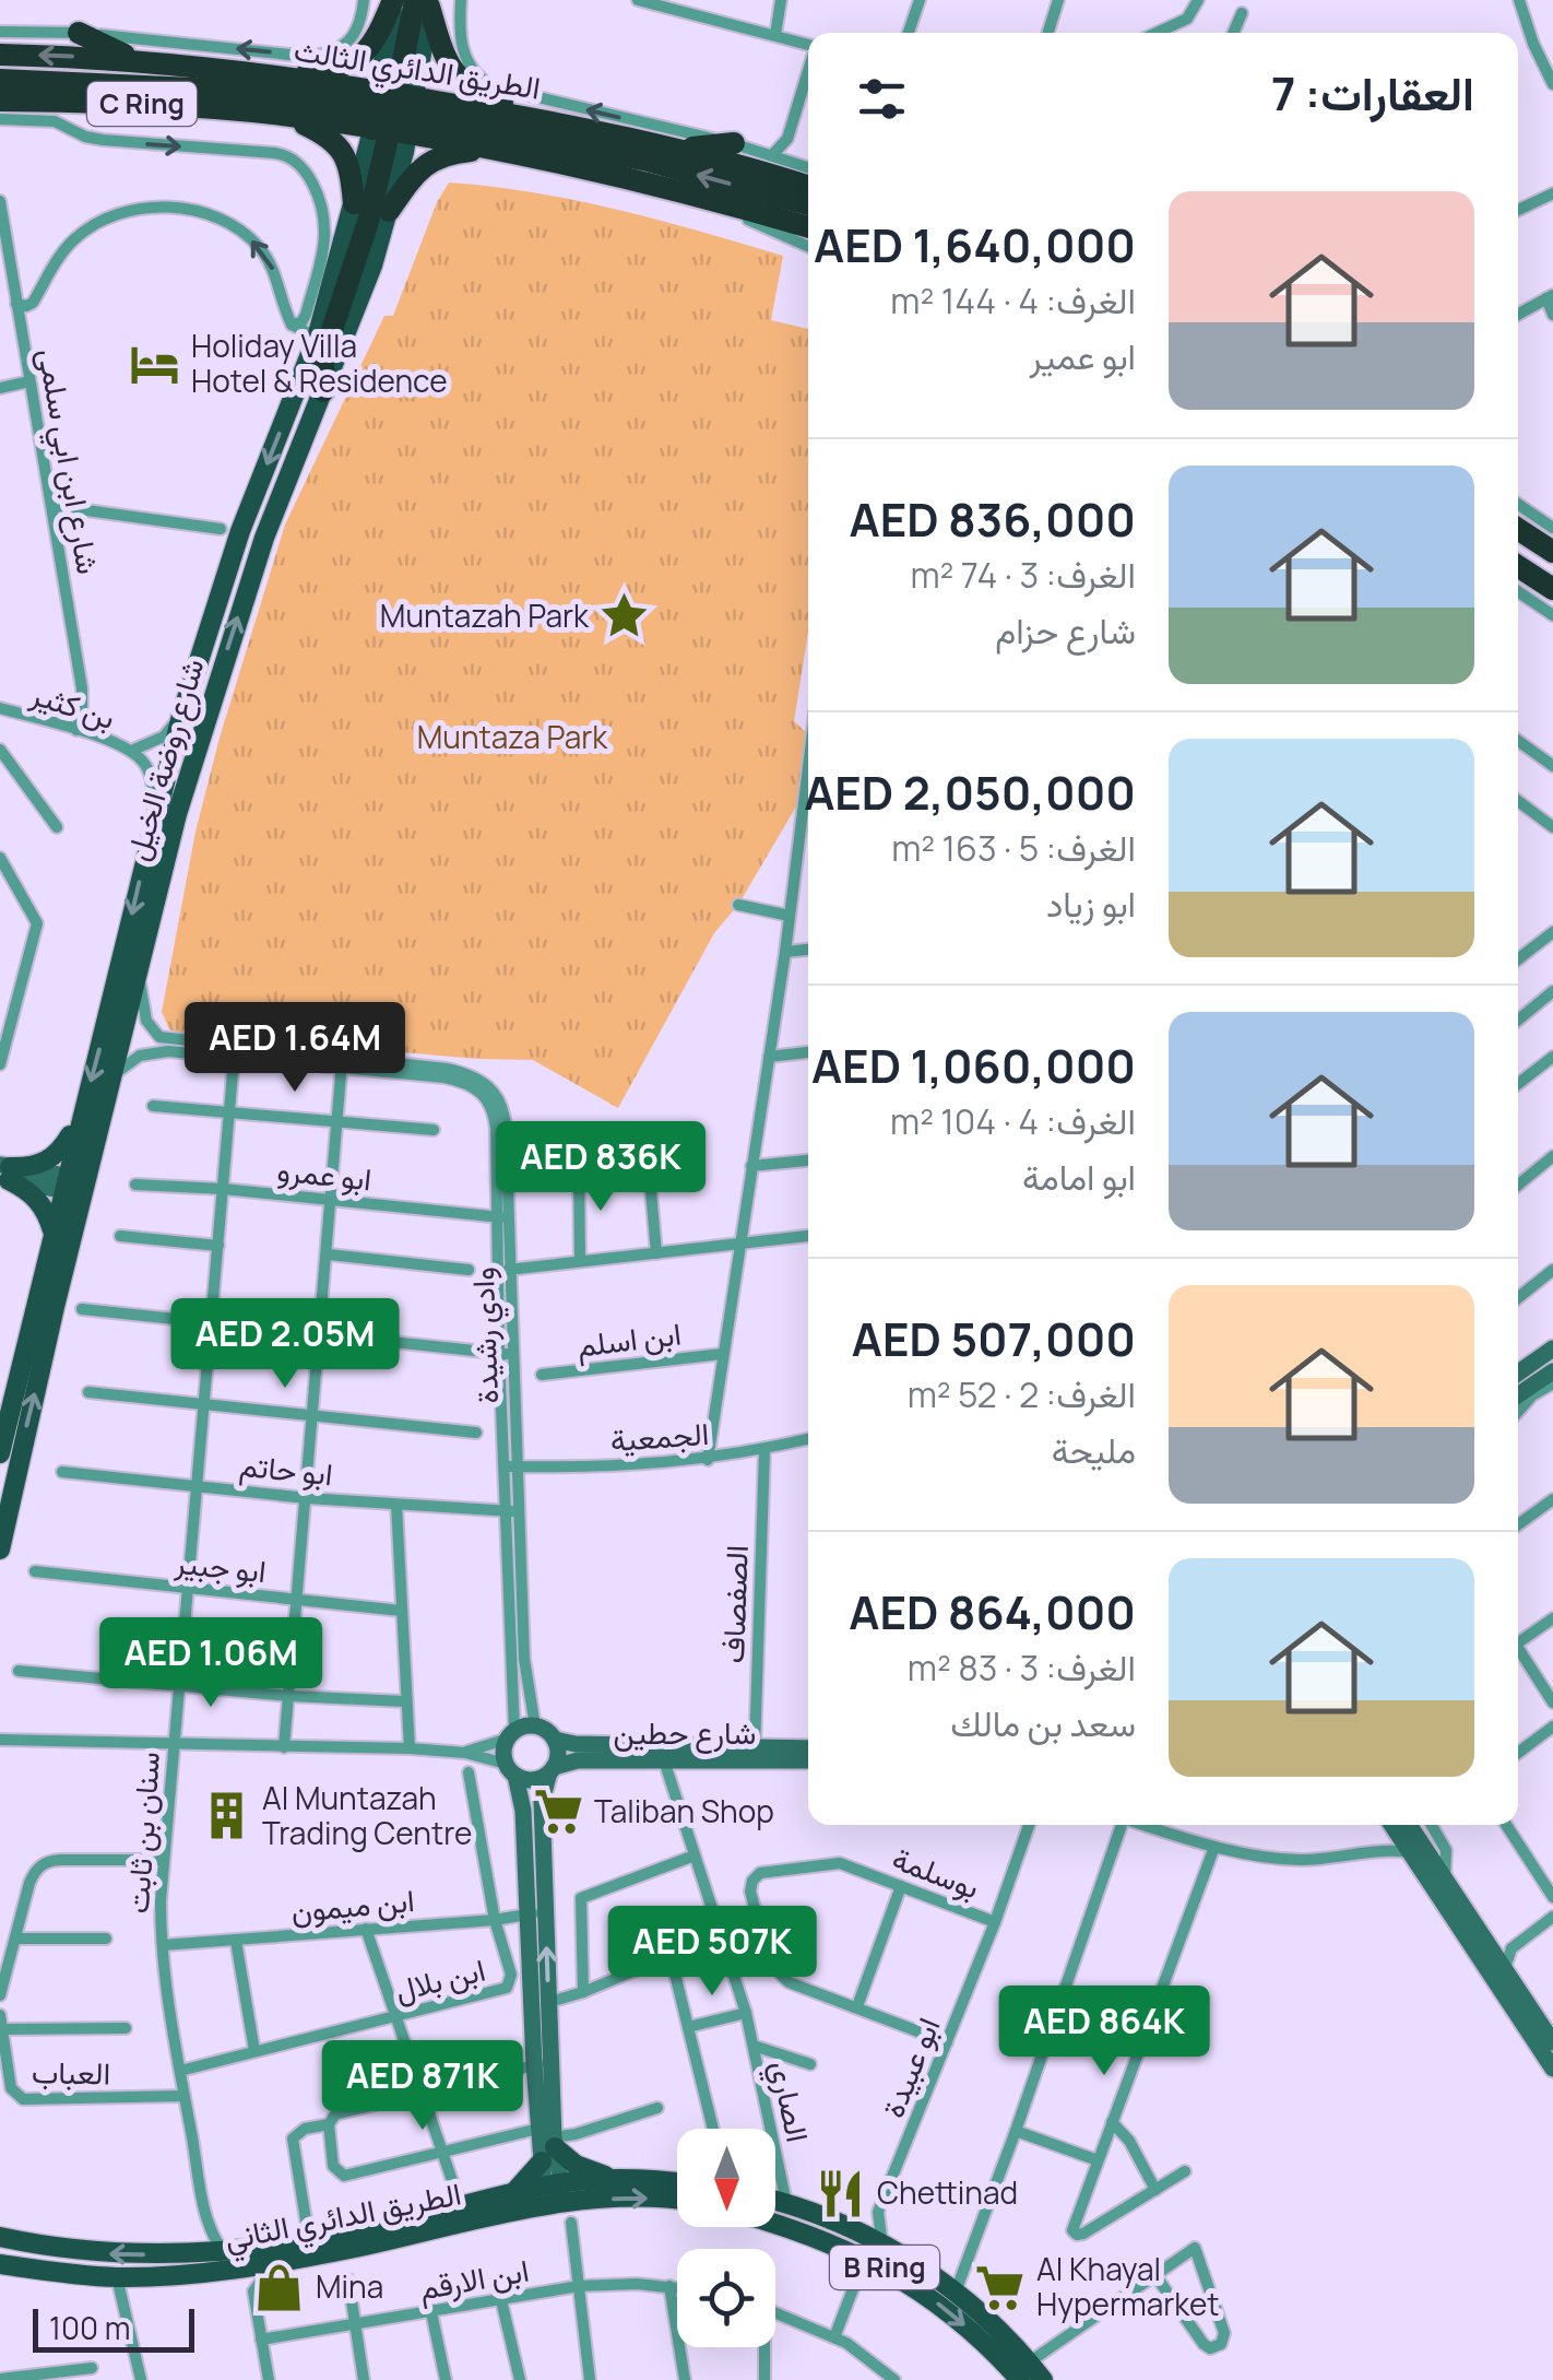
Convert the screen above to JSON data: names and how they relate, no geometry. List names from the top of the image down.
{
  "streets": {
    "highway": ["الطريق الدائري الثالث", "C Ring"],
    "main road": ["شارع روضة الخيل", "الطريق الدائري الثاني", "B Ring"],
    "street": [
      "شارع ابن ابي سلمى",
      "بن كثير",
      "ابو عمرو",
      "وادي رشيدة",
      "ابن اسلم",
      "الجمعية",
      "ابو حاتم",
      "ابو جبير",
      "الصفصاف",
      "شارع حطين",
      "سنان بن ثابت",
      "بوسلمة",
      "ابن ميمون",
      "ابن بلال",
      "ابو عبيدة",
      "العباب",
      "الصاري",
      "ابن الارقم"
    ]
  },
  "crossings": [
    ["الطريق الدائري الثالث", "شارع روضة الخيل"],
    ["شارع ابن ابي سلمى", "بن كثير"],
    ["بن كثير", "شارع روضة الخيل"],
    ["شارع روضة الخيل", "وادي رشيدة"],
    ["ابو عمرو", "وادي رشيدة"],
    ["ابو عمرو", "سنان بن ثابت"],
    ["وادي رشيدة", "الجمعية"],
    ["وادي رشيدة", "ابو حاتم"],
    ["وادي رشيدة", "شارع حطين"],
    ["وادي رشيدة", "سنان بن ثابت"],
    ["الجمعية", "الصفصاف"],
    ["ابو حاتم", "سنان بن ثابت"],
    ["ابو جبير", "سنان بن ثابت"],
    ["الصفصاف", "شارع حطين"],
    ["شارع حطين", "الصاري"],
    ["سنان بن ثابت", "ابن ميمون"],
    ["سنان بن ثابت", "ابن بلال"],
    ["سنان بن ثابت", "العباب"],
    ["سنان بن ثابت", "الطريق الدائري الثاني"],
    ["بوسلمة", "ابو عبيدة"],
    ["ابن ميمون", "ابن بلال"],
    ["ابو عبيدة", "B Ring"],
    ["الصاري", "B Ring"]
  ],
  "parks": ["Muntaza Park"],
  "places": {
    "hotel": ["Holiday Villa Hotel & Residence"],
    "place": ["Muntazah Park"],
    "supermarket": ["Taliban Shop", "Al Khayal Hypermarket"],
    "building": ["Al Muntazah Trading Centre"],
    "restaurant": ["Chettinad"],
    "shop": ["Mina"]
  },
  "scale_bar": "100 m",
  "north": "bottom",
  "page": {
    "heading": "العقارات: 7",
    "list": [
      {
        "name": "AED 1,640,000",
        "note": "الغرف: 4 · 144 m² · ابو عمير"
      },
      {
        "name": "AED 836,000",
        "note": "الغرف: 3 · 74 m² · شارع حزام"
      },
      {
        "name": "AED 2,050,000",
        "note": "الغرف: 5 · 163 m² · ابو زياد"
      },
      {
        "name": "AED 1,060,000",
        "note": "الغرف: 4 · 104 m² · ابو امامة"
      },
      {
        "name": "AED 507,000",
        "note": "الغرف: 2 · 52 m² · مليحة"
      },
      {
        "name": "AED 864,000",
        "note": "الغرف: 3 · 83 m² · سعد بن مالك"
      }
    ],
    "price": [
      "AED 1.64M",
      "AED 836K",
      "AED 2.05M",
      "AED 1.06M",
      "AED 507K",
      "AED 864K",
      "AED 871K"
    ],
    "scale": "100 m"
  }
}
